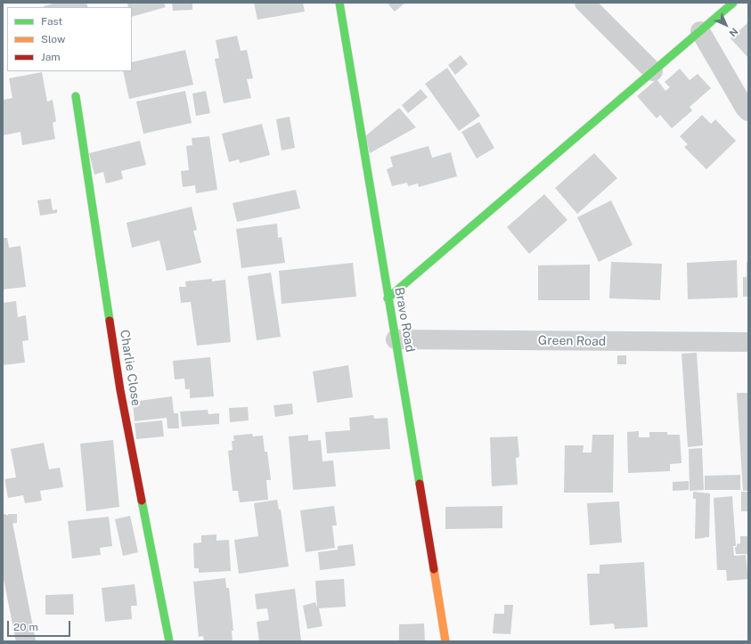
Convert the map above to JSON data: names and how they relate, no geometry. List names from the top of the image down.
{
  "streets": {
    "street": ["Bravo Road", "Green Road", "Charlie Close"]
  },
  "crossings": [
    ["Bravo Road", "Green Road"]
  ],
  "legend": ["Fast", "Slow", "Jam"],
  "scale_bar": "20 m",
  "north": "bottom right"
}
